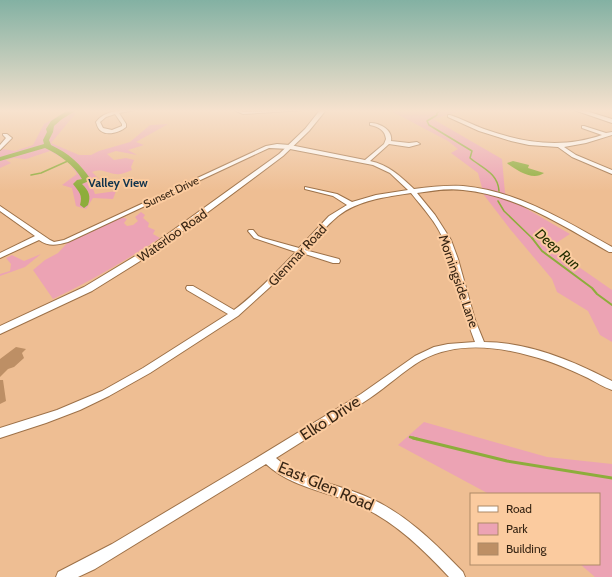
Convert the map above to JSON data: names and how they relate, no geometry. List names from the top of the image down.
{
  "streets": {
    "main road": ["Waterloo Road"],
    "street": [
      "Sunset Drive",
      "Glenmar Road",
      "Morningside Lane",
      "Elko Drive",
      "East Glen Road"
    ]
  },
  "crossings": [
    ["Sunset Drive", "Waterloo Road"],
    ["Sunset Drive", "Morningside Lane"],
    ["Waterloo Road", "Morningside Lane"],
    ["Glenmar Road", "Morningside Lane"],
    ["Morningside Lane", "Elko Drive"],
    ["Elko Drive", "East Glen Road"]
  ],
  "districts": ["Valley View"],
  "water": ["Deep Run"],
  "legend": ["Road", "Park", "Building"]
}
